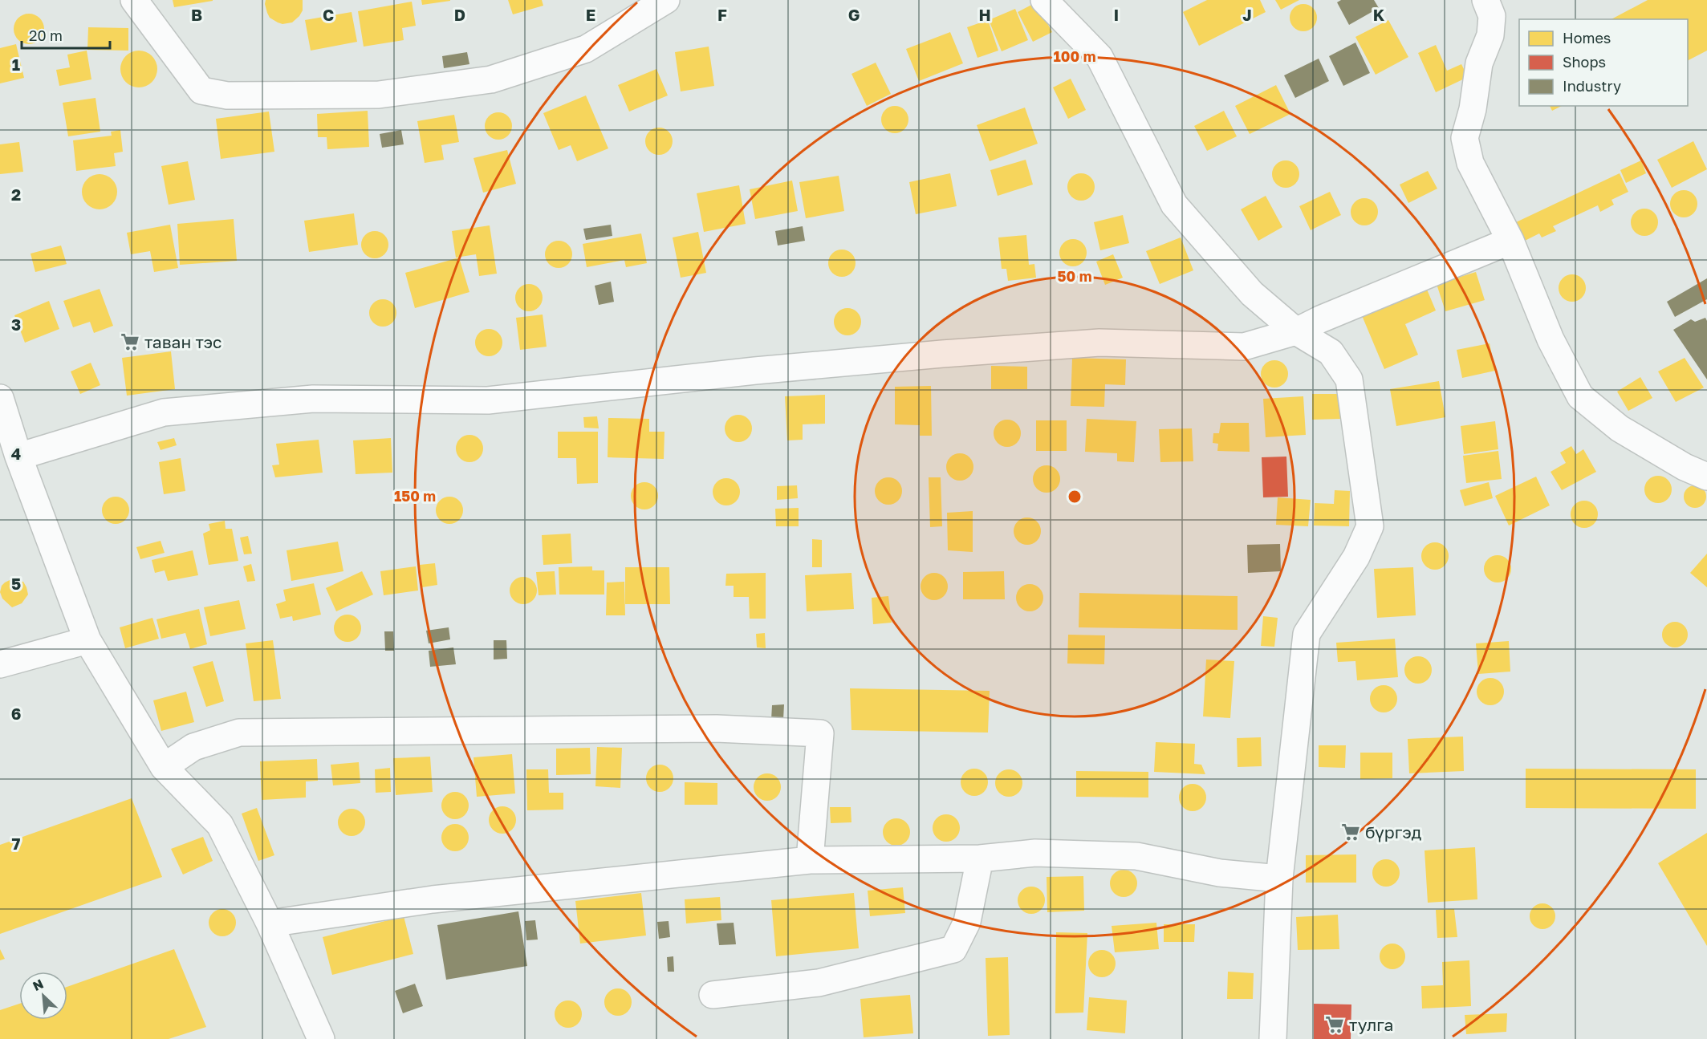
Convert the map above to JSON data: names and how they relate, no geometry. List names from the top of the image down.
{
  "places": {
    "supermarket": ["таван тэс", "бүргэд", "тулга"]
  },
  "legend": ["Homes", "Shops", "Industry"],
  "scale_bar": "20 m",
  "north": "top left",
  "grid": {
    "columns": [
      "B",
      "C",
      "D",
      "E",
      "F",
      "G",
      "H",
      "I",
      "J",
      "K"
    ],
    "rows": [
      "1",
      "2",
      "3",
      "4",
      "5",
      "6",
      "7"
    ]
  },
  "rings": ["100 m", "50 m", "150 m"]
}
